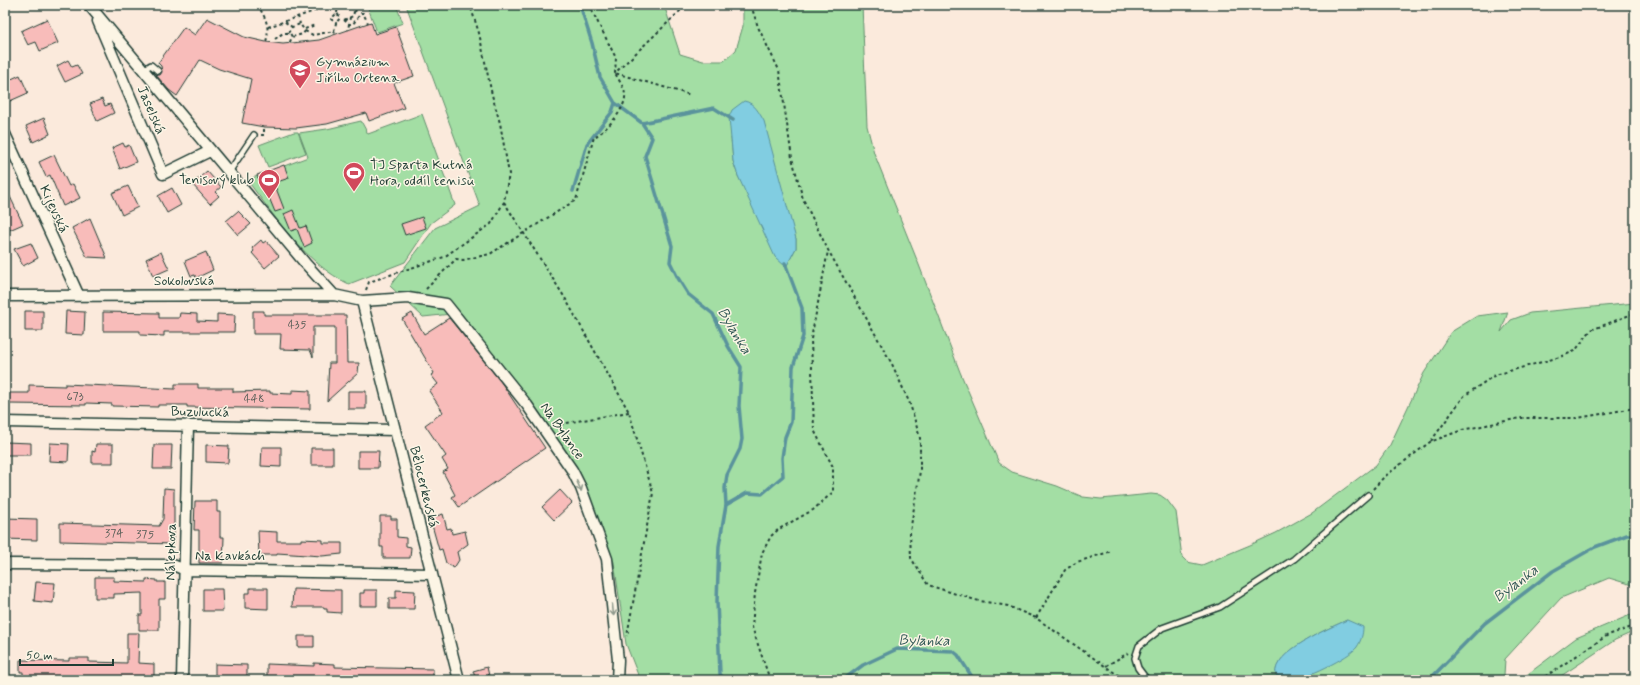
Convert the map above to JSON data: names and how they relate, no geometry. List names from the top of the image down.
{
  "streets": {
    "street": [
      "Jaselská",
      "Kijevská",
      "Sokolovská",
      "Buzulucká",
      "Na Bylance",
      "Bělocerkevská",
      "Nálepkova",
      "Na Kavkách"
    ]
  },
  "crossings": [
    ["Jaselská", "Sokolovská"],
    ["Kijevská", "Sokolovská"],
    ["Sokolovská", "Na Bylance"],
    ["Sokolovská", "Bělocerkevská"],
    ["Buzulucká", "Bělocerkevská"],
    ["Buzulucká", "Nálepkova"],
    ["Na Bylance", "Bělocerkevská"],
    ["Bělocerkevská", "Na Kavkách"],
    ["Nálepkova", "Na Kavkách"]
  ],
  "one_way": ["Na Bylance"],
  "water": ["Bylanka"],
  "places": {
    "school or university": ["Gymnázium Jiřího Ortena"],
    "sports": ["TJ Sparta Kutná Hora, oddíl tenisu", "Tenisový klub"]
  },
  "house_numbers": [
    "435",
    "673",
    "448",
    "374",
    "375"
  ],
  "scale_bar": "50 m"
}
